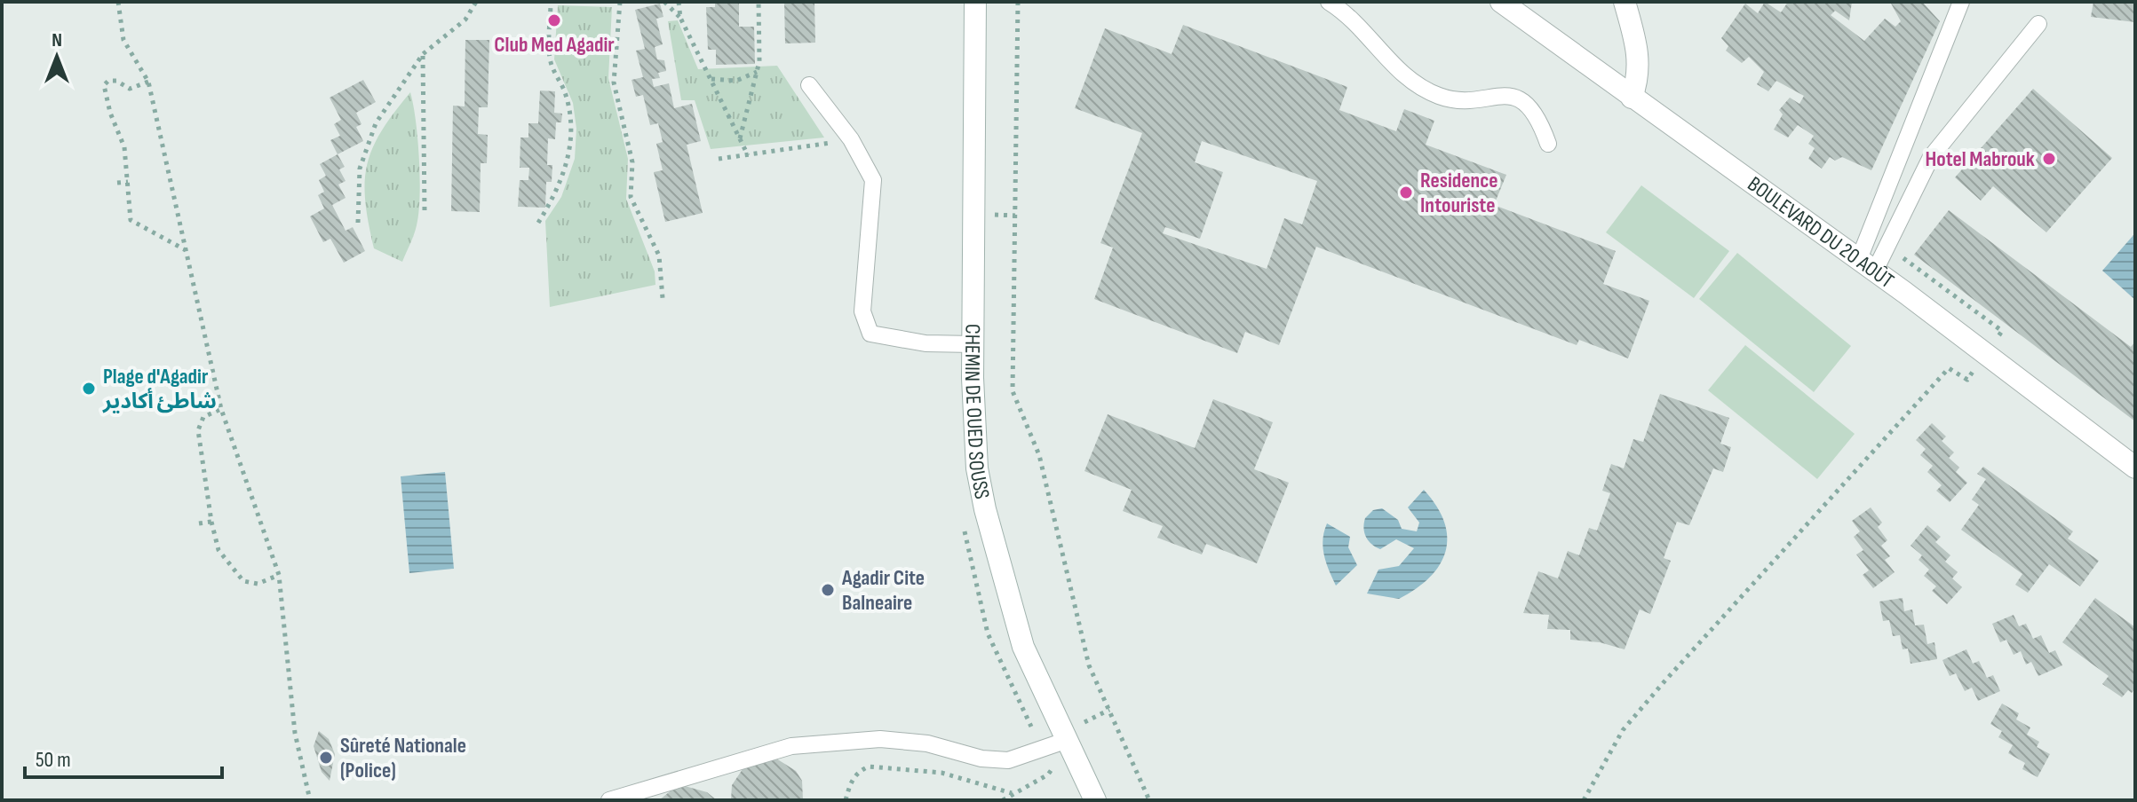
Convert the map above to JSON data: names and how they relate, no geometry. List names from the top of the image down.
{
  "streets": {
    "street": ["BOULEVARD DU 20 AOÛT", "CHEMIN DE OUED SOUSS"]
  },
  "places": [
    "Club Med Agadir",
    "Hotel Mabrouk",
    "Residence Intouriste",
    "Plage d'Agadir شاطئ أكادير",
    "Agadir Cite Balneaire",
    "Sûreté Nationale (Police)"
  ],
  "scale_bar": "50 m",
  "north": "top"
}
